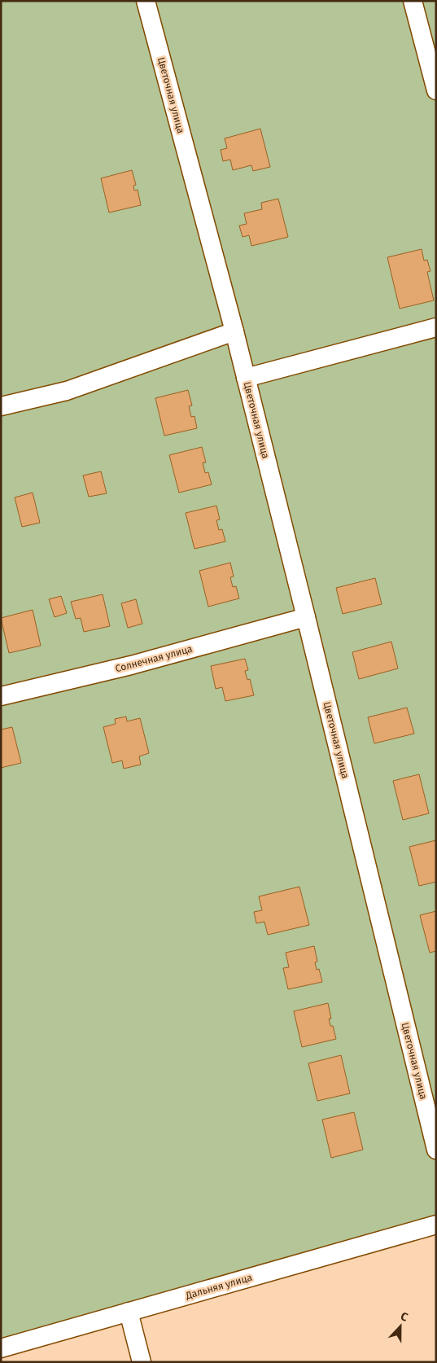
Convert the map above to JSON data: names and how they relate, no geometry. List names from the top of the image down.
{
  "streets": {
    "street": ["Цветочная улица", "Солнечная улица", "Дальняя улица"]
  },
  "crossings": [
    ["Цветочная улица", "Солнечная улица"]
  ],
  "north": "top"
}
